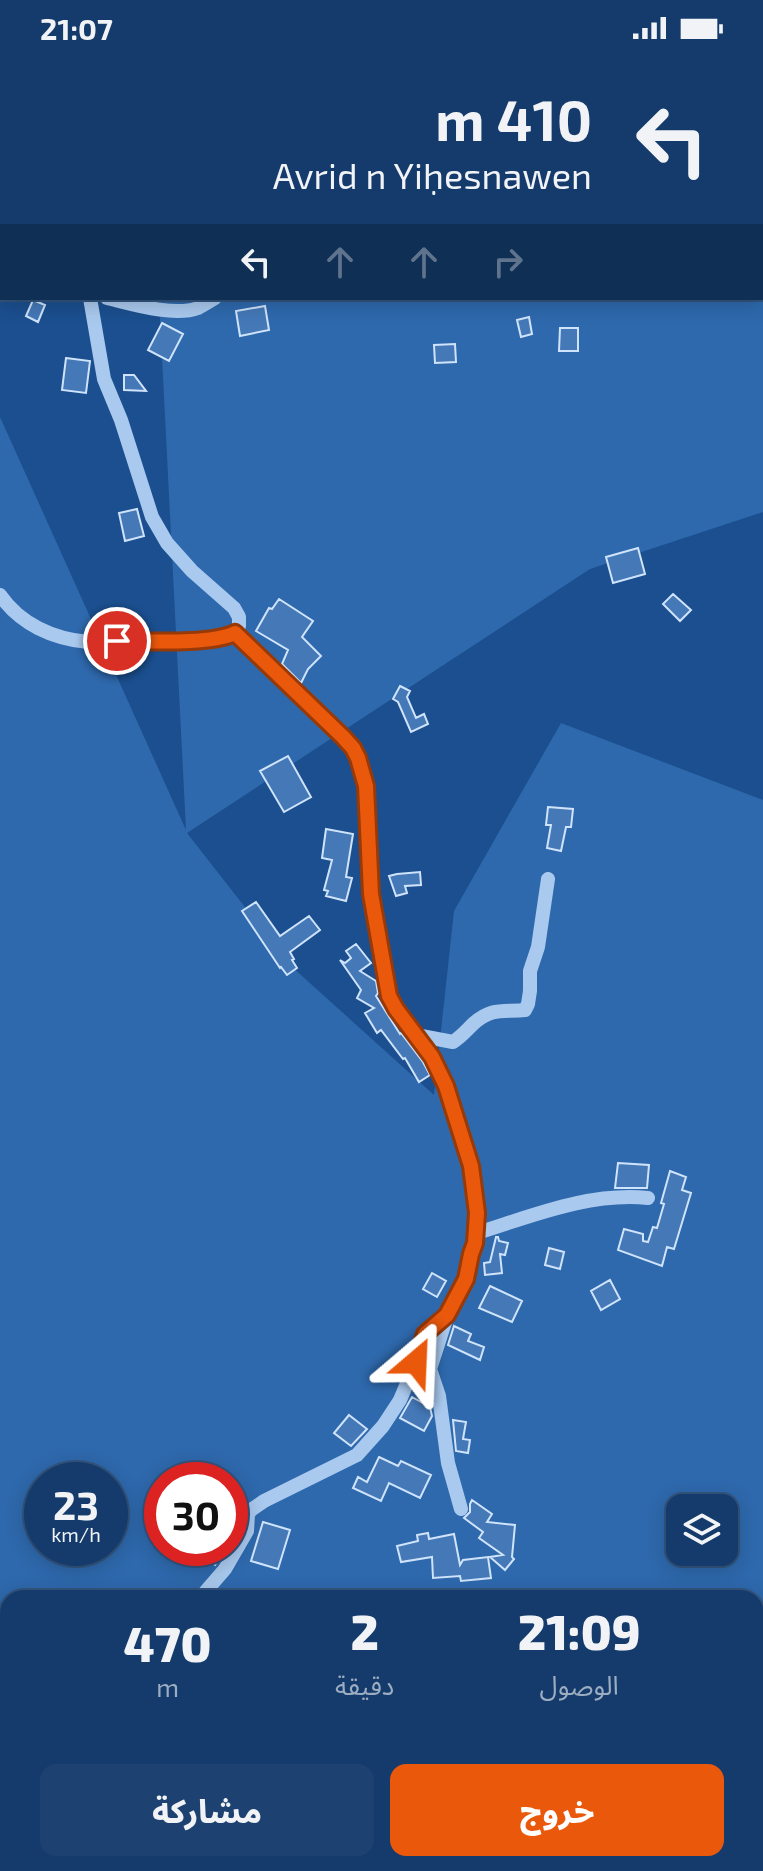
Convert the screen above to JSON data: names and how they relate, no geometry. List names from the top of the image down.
{
  "page": {
    "status": "21:07",
    "turn": ["410 m", "Avrid n Yiḥesnawen"],
    "speed": "23 km/h",
    "limit": "30",
    "eta": [
      "21:09",
      "الوصول",
      "2",
      "دقيقة",
      "470",
      "m"
    ],
    "buttons": ["خروج", "مشاركة"]
  }
}
